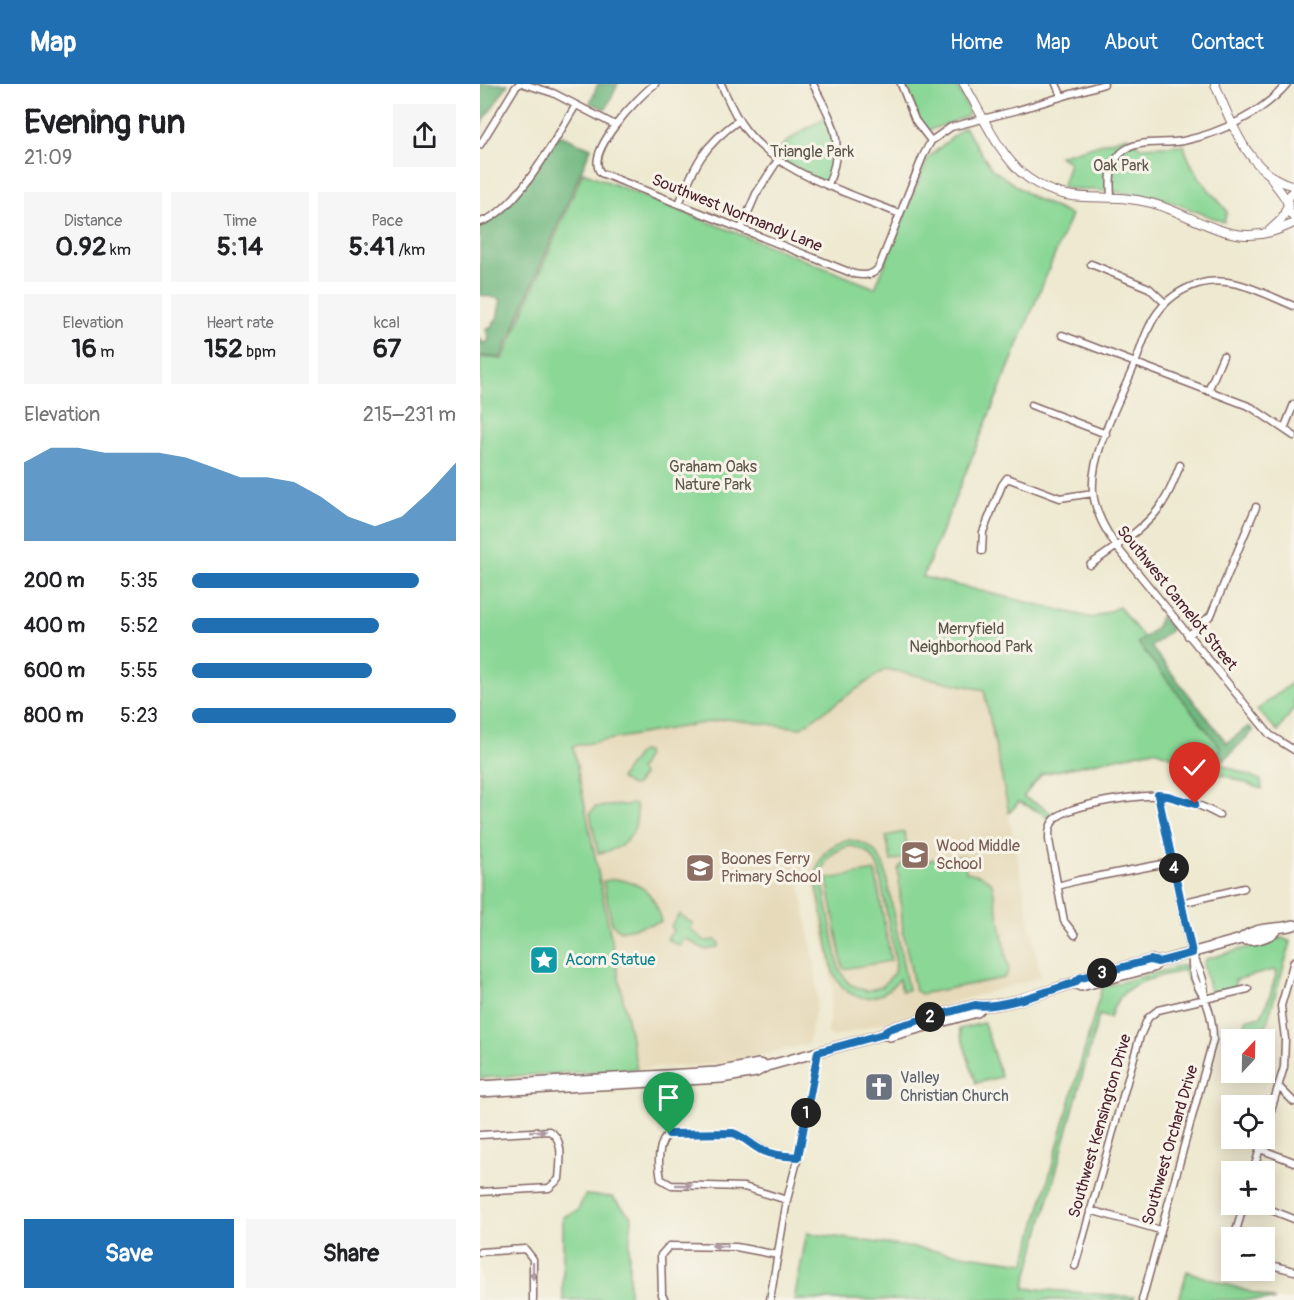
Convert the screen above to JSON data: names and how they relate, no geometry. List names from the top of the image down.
{
  "streets": {
    "street": [
      "Southwest Normandy Lane",
      "Southwest Camelot Street",
      "Southwest Kensington Drive",
      "Southwest Orchard Drive"
    ]
  },
  "crossings": [
    ["Southwest Kensington Drive", "Southwest Orchard Drive"]
  ],
  "parks": [
    "Triangle Park",
    "Oak Park",
    "Graham Oaks Nature Park",
    "Merryfield Neighborhood Park"
  ],
  "places": {
    "school or university": ["Wood Middle School", "Boones Ferry Primary School"],
    "place": ["Acorn Statue"],
    "church": ["Valley Christian Church"]
  },
  "north": "top",
  "page": {
    "header": "Map",
    "nav": [
      "Home",
      "Map",
      "About",
      "Contact"
    ],
    "heading": ["Evening run", "21:09"],
    "stats": [
      ["Distance", "0.92 km"],
      ["Time", "5:14"],
      ["Pace", "5:41 /km"],
      ["Elevation", "16 m"],
      ["Heart rate", "152 bpm"],
      ["kcal", "67"]
    ],
    "chart": ["Elevation", "215–231 m"],
    "list": [
      {
        "name": "200 m",
        "note": "5:35"
      },
      {
        "name": "400 m",
        "note": "5:52"
      },
      {
        "name": "600 m",
        "note": "5:55"
      },
      {
        "name": "800 m",
        "note": "5:23"
      }
    ],
    "pins": [
      "4",
      "3",
      "2",
      "1"
    ],
    "map_buttons": ["+", "−"],
    "buttons": ["Save", "Share"]
  }
}
